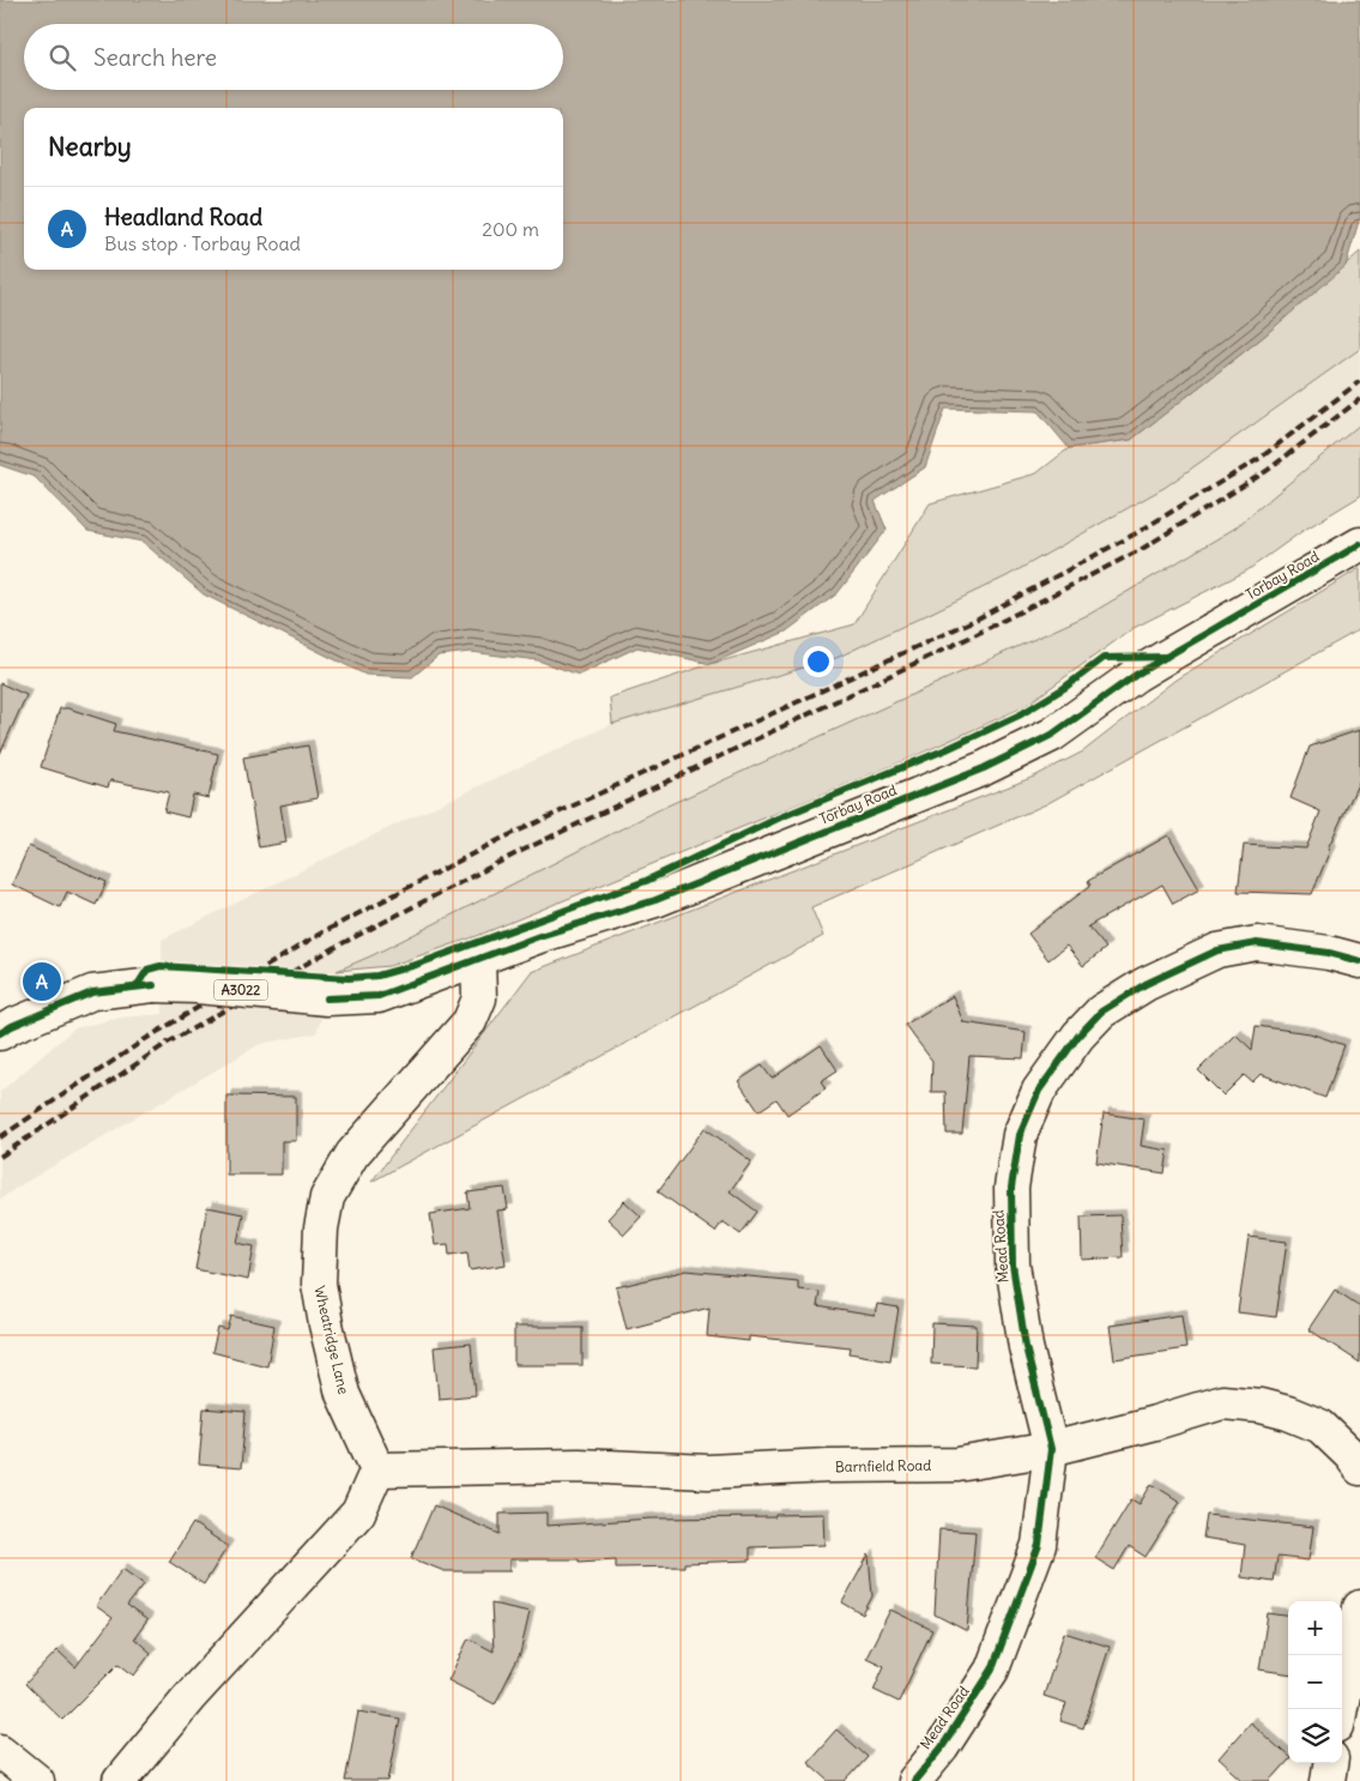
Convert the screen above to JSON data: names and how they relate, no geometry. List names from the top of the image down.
{
  "streets": {
    "street": [
      "Torbay Road",
      "A3022",
      "Mead Road",
      "Wheatridge Lane",
      "Barnfield Road"
    ]
  },
  "crossings": [
    ["Torbay Road", "Wheatridge Lane"],
    ["Mead Road", "Barnfield Road"],
    ["Wheatridge Lane", "Barnfield Road"]
  ],
  "page": {
    "search": "Search here",
    "heading": "Nearby",
    "list": [
      {
        "mark": "A",
        "name": "Headland Road",
        "note": "Bus stop · Torbay Road",
        "value": "200 m"
      }
    ],
    "pins": "A",
    "map_buttons": ["+", "−"]
  }
}
